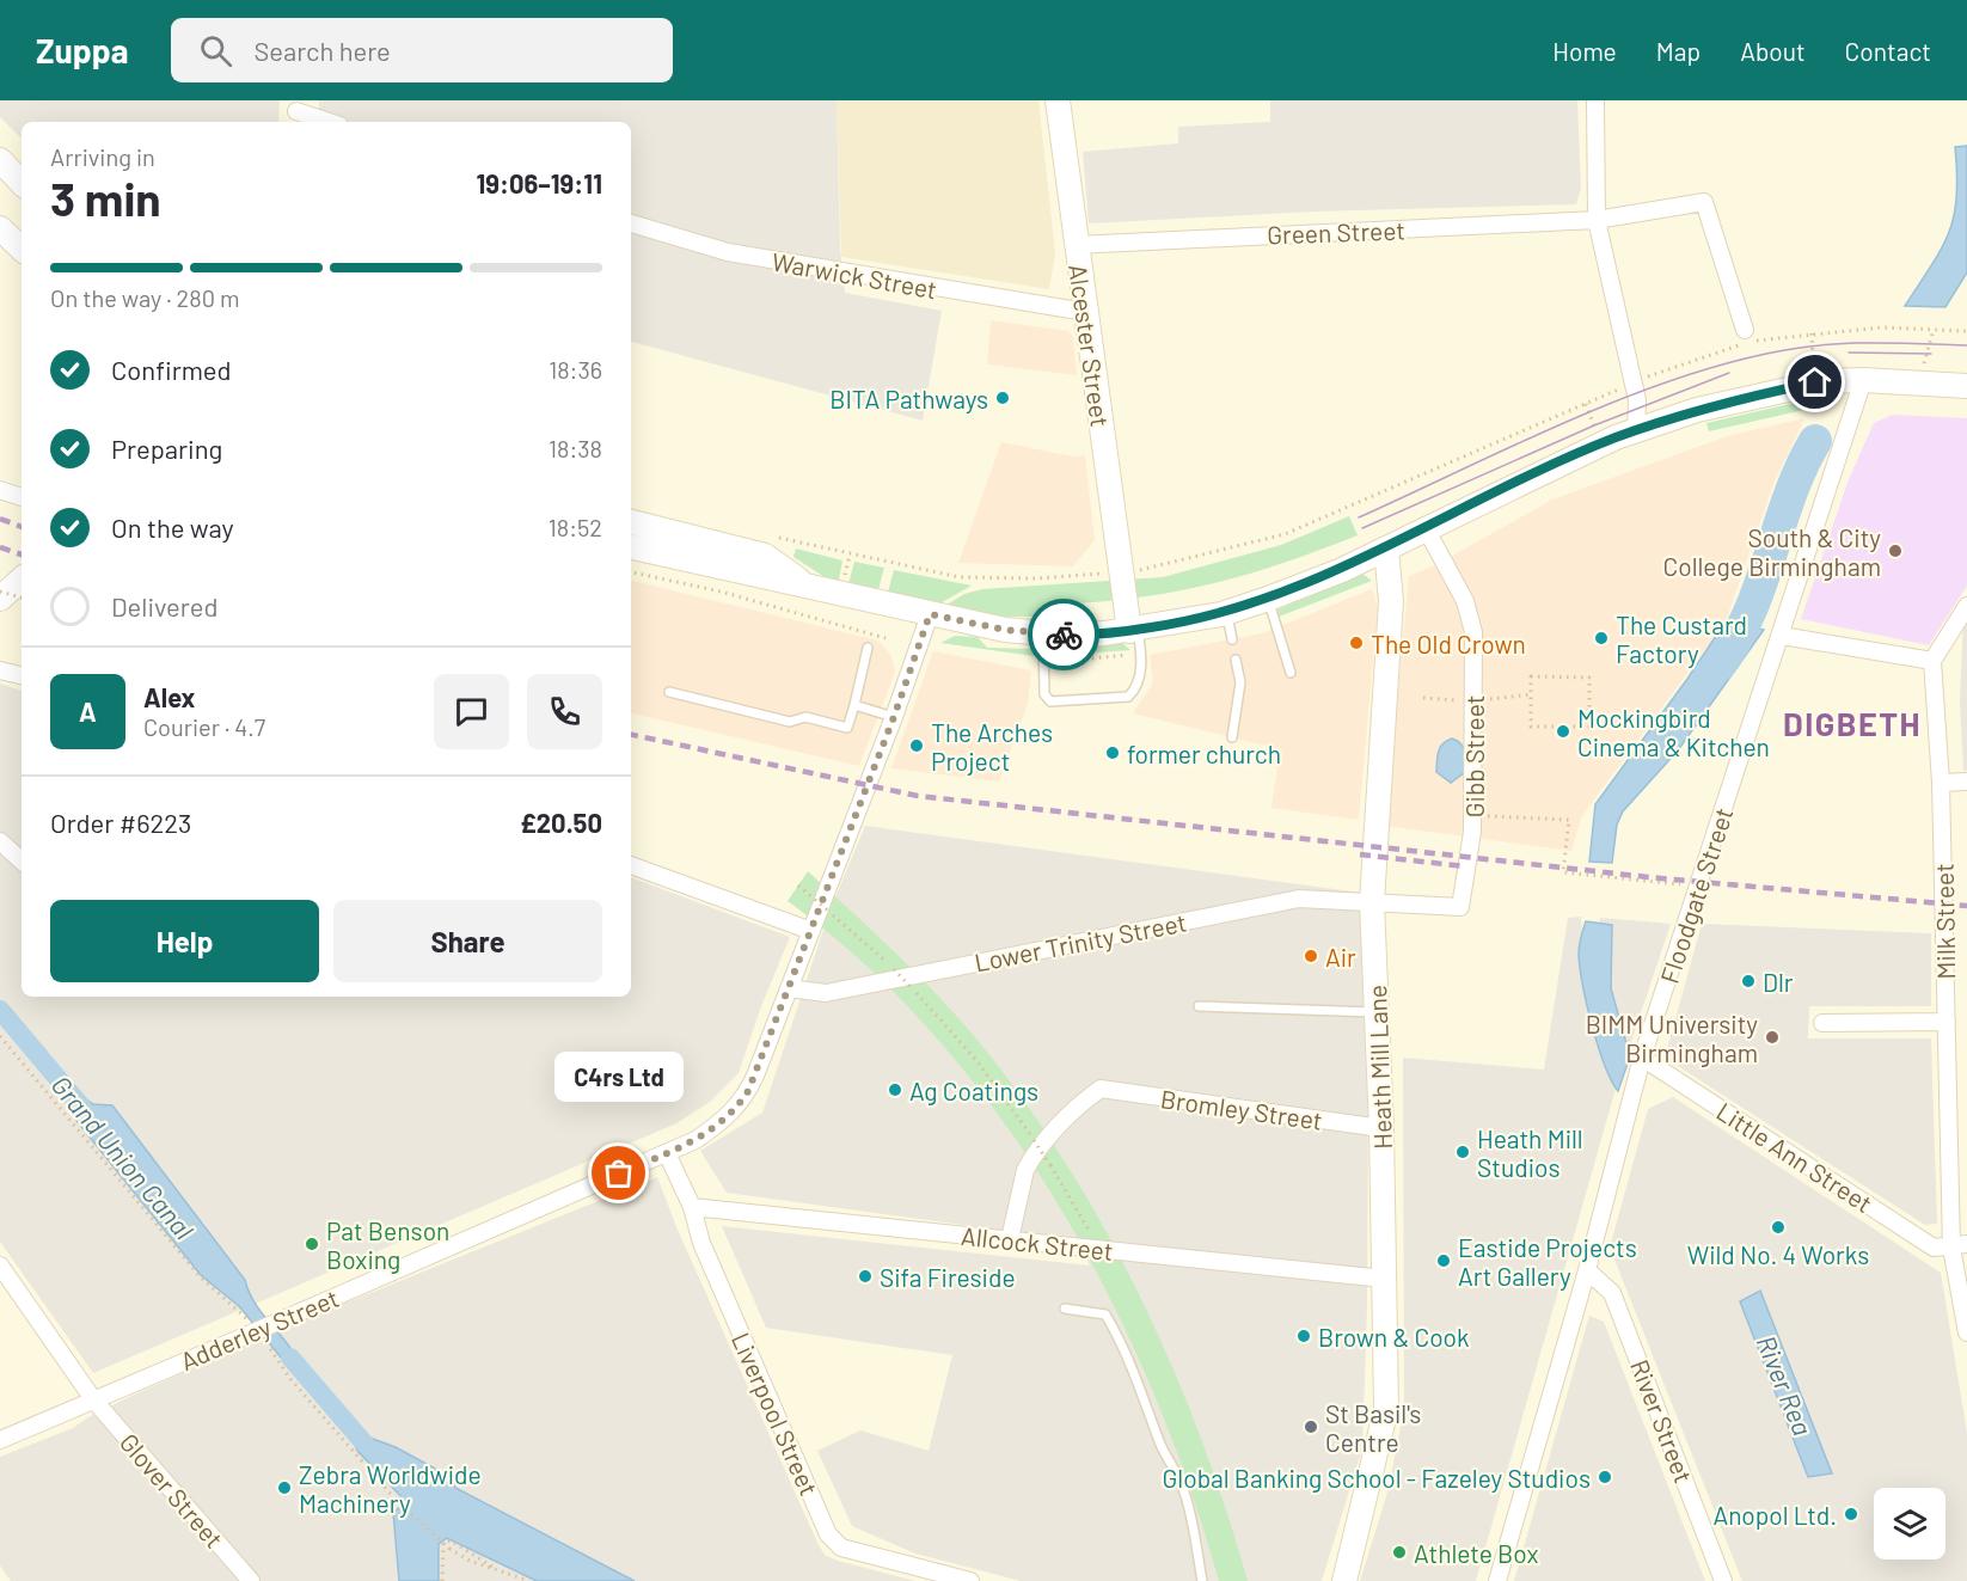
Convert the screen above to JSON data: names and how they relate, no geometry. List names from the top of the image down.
{
  "streets": {
    "main road": ["Alcester Street", "Heath Mill Lane"],
    "street": [
      "Green Street",
      "Warwick Street",
      "Gibb Street",
      "Floodgate Street",
      "Milk Street",
      "Lower Trinity Street",
      "Bromley Street",
      "Little Ann Street",
      "Allcock Street",
      "Adderley Street",
      "Liverpool Street",
      "River Street",
      "Glover Street"
    ]
  },
  "crossings": [
    ["Green Street", "Alcester Street"],
    ["Warwick Street", "Alcester Street"],
    ["Gibb Street", "Lower Trinity Street"],
    ["Gibb Street", "Heath Mill Lane"],
    ["Floodgate Street", "Little Ann Street"],
    ["Floodgate Street", "River Street"],
    ["Milk Street", "Little Ann Street"],
    ["Lower Trinity Street", "Heath Mill Lane"],
    ["Lower Trinity Street", "Adderley Street"],
    ["Heath Mill Lane", "Bromley Street"],
    ["Heath Mill Lane", "Allcock Street"],
    ["Bromley Street", "Allcock Street"],
    ["Allcock Street", "Liverpool Street"],
    ["Adderley Street", "Liverpool Street"],
    ["Adderley Street", "Glover Street"]
  ],
  "districts": ["DIGBETH"],
  "water": ["Grand Union Canal", "River Rea"],
  "places": [
    "BITA Pathways",
    "South & City College Birmingham",
    "The Custard Factory",
    "The Old Crown",
    "Mockingbird Cinema & Kitchen",
    "The Arches Project",
    "former church",
    "Air",
    "Dlr",
    "BIMM University Birmingham",
    "Ag Coatings",
    "Heath Mill Studios",
    "C4rs Ltd",
    "Wild No. 4 Works",
    "Pat Benson Boxing",
    "Eastide Projects Art Gallery",
    "Sifa Fireside",
    "Brown & Cook",
    "St Basil's Centre",
    "Global Banking School - Fazeley Studios",
    "Zebra Worldwide Machinery",
    "Anopol Ltd.",
    "Athlete Box"
  ],
  "page": {
    "header": "Zuppa",
    "search": "Search here",
    "nav": [
      "Home",
      "Map",
      "About",
      "Contact"
    ],
    "heading": ["3 min", "Arriving in", "19:06–19:11"],
    "panel": [
      "Alex",
      "Courier · 4.7",
      "Order #6223",
      "£20.50"
    ],
    "bar": "On the way · 280 m",
    "list": [
      ["Confirmed", "18:36"],
      ["Preparing", "18:38"],
      ["On the way", "18:52"],
      "Delivered"
    ],
    "round": "A",
    "buttons": ["Help", "Share"],
    "bubble": "C4rs Ltd"
  }
}
